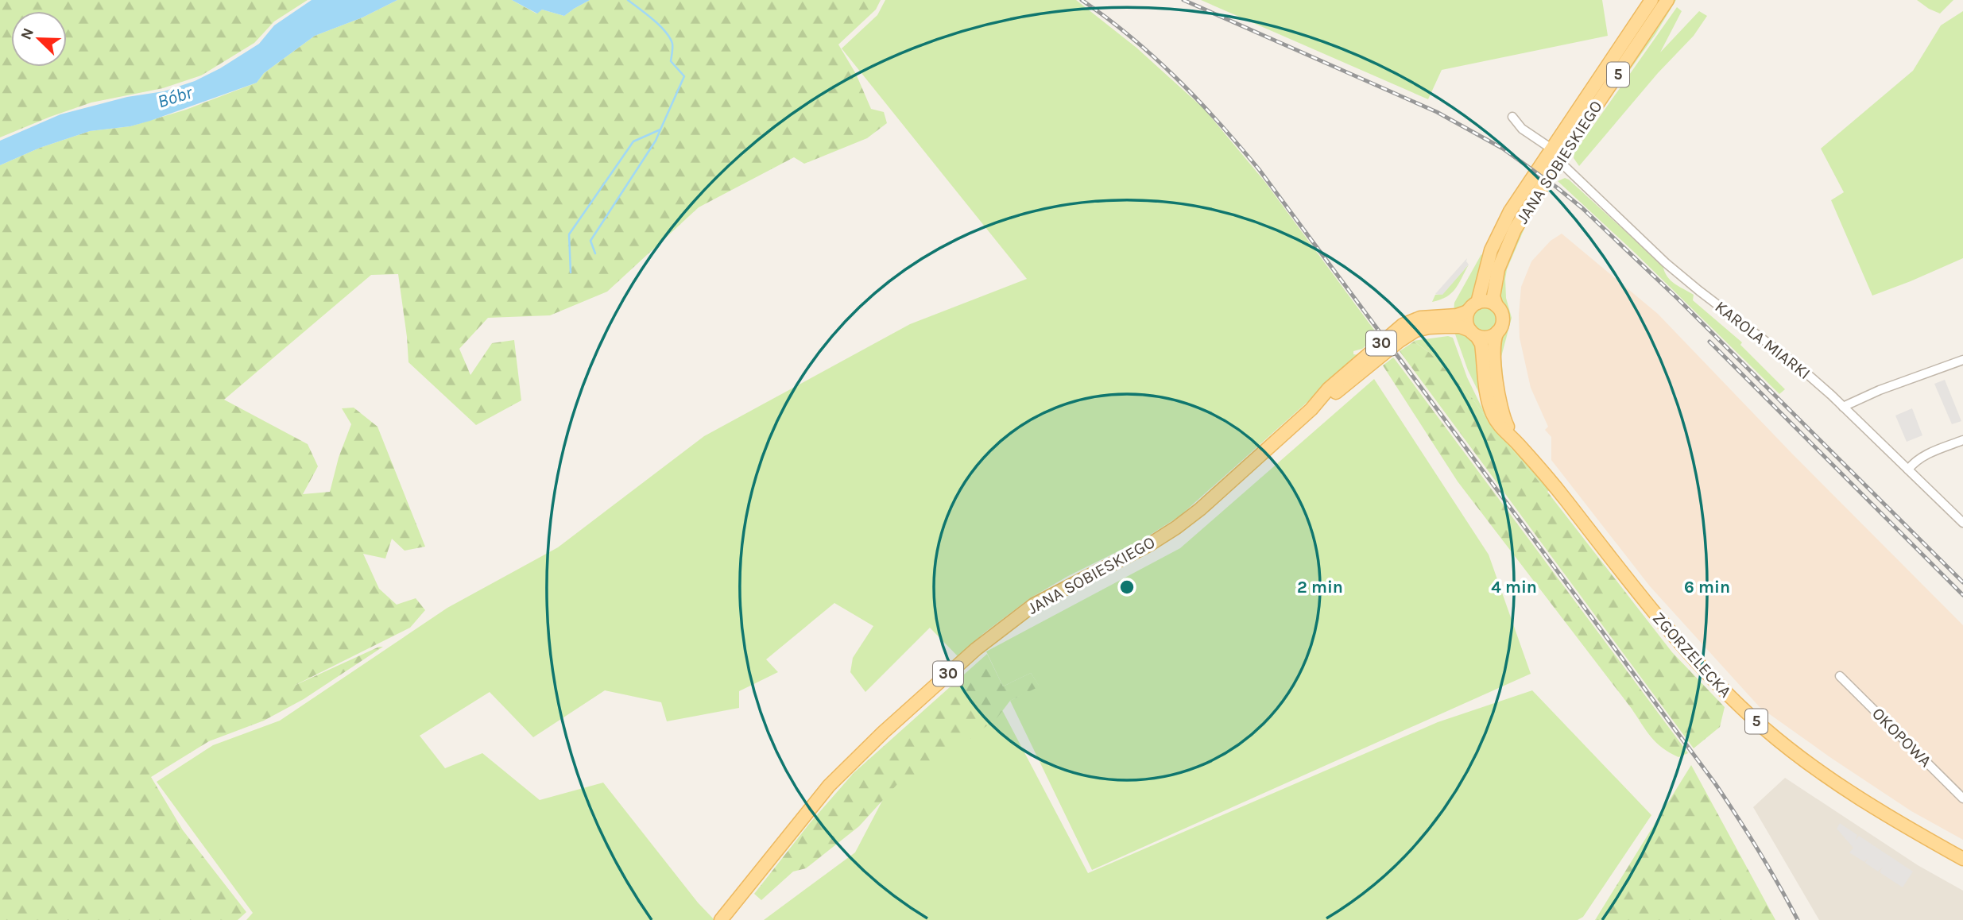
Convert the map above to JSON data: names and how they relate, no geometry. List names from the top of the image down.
{
  "streets": {
    "main road": [
      "5",
      "JANA SOBIESKIEGO",
      "30",
      "ZGORZELECKA"
    ],
    "street": ["KAROLA MIARKI", "OKOPOWA"]
  },
  "crossings": [
    ["5", "JANA SOBIESKIEGO"],
    ["5", "ZGORZELECKA"],
    ["JANA SOBIESKIEGO", "KAROLA MIARKI"],
    ["JANA SOBIESKIEGO", "ZGORZELECKA"]
  ],
  "water": ["Bóbr"],
  "north": "top left",
  "rings": ["2 min", "4 min", "6 min"]
}
